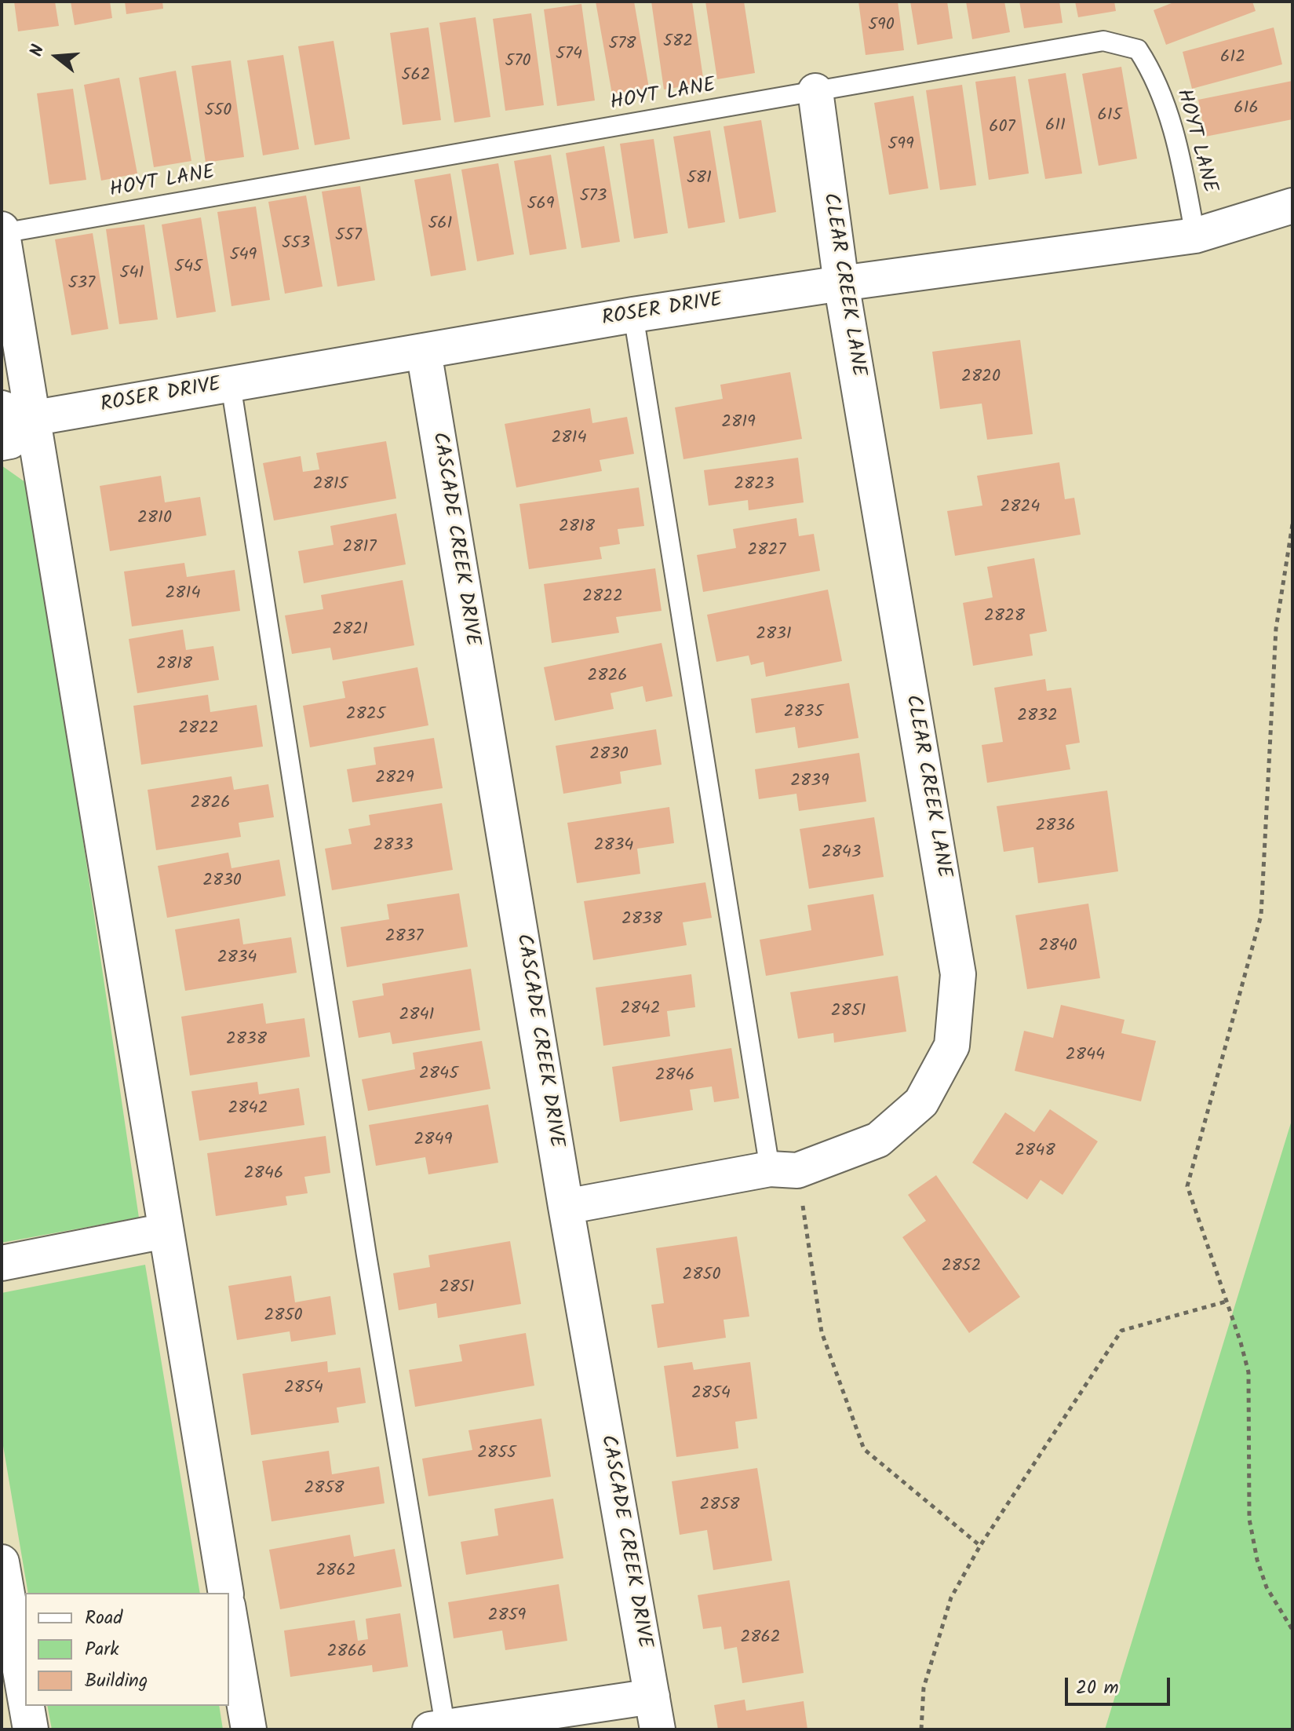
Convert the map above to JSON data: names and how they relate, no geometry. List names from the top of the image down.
{
  "streets": {
    "street": ["CLEAR CREEK LANE", "ROSER DRIVE", "CASCADE CREEK DRIVE"],
    "lane": ["HOYT LANE"]
  },
  "crossings": [
    ["HOYT LANE", "CLEAR CREEK LANE"],
    ["HOYT LANE", "ROSER DRIVE"],
    ["CLEAR CREEK LANE", "ROSER DRIVE"],
    ["CLEAR CREEK LANE", "CASCADE CREEK DRIVE"],
    ["ROSER DRIVE", "CASCADE CREEK DRIVE"]
  ],
  "house_numbers": [
    "590",
    "582",
    "578",
    "574",
    "612",
    "570",
    "562",
    "616",
    "550",
    "615",
    "611",
    "607",
    "599",
    "581",
    "573",
    "569",
    "561",
    "557",
    "553",
    "549",
    "545",
    "541",
    "537",
    "2820",
    "2819",
    "2814",
    "2815",
    "2823",
    "2824",
    "2810",
    "2818",
    "2817",
    "2827",
    "2814",
    "2822",
    "2828",
    "2821",
    "2831",
    "2818",
    "2826",
    "2835",
    "2825",
    "2832",
    "2822",
    "2830",
    "2829",
    "2839",
    "2826",
    "2836",
    "2833",
    "2834",
    "2843",
    "2830",
    "2838",
    "2837",
    "2840",
    "2834",
    "2842",
    "2851",
    "2841",
    "2838",
    "2844",
    "2845",
    "2846",
    "2842",
    "2849",
    "2848",
    "2846",
    "2852",
    "2850",
    "2851",
    "2850",
    "2854",
    "2854",
    "2855",
    "2858",
    "2858",
    "2862",
    "2859",
    "2862",
    "2866"
  ],
  "legend": ["Road", "Park", "Building"],
  "scale_bar": "20 m",
  "north": "left"
}
